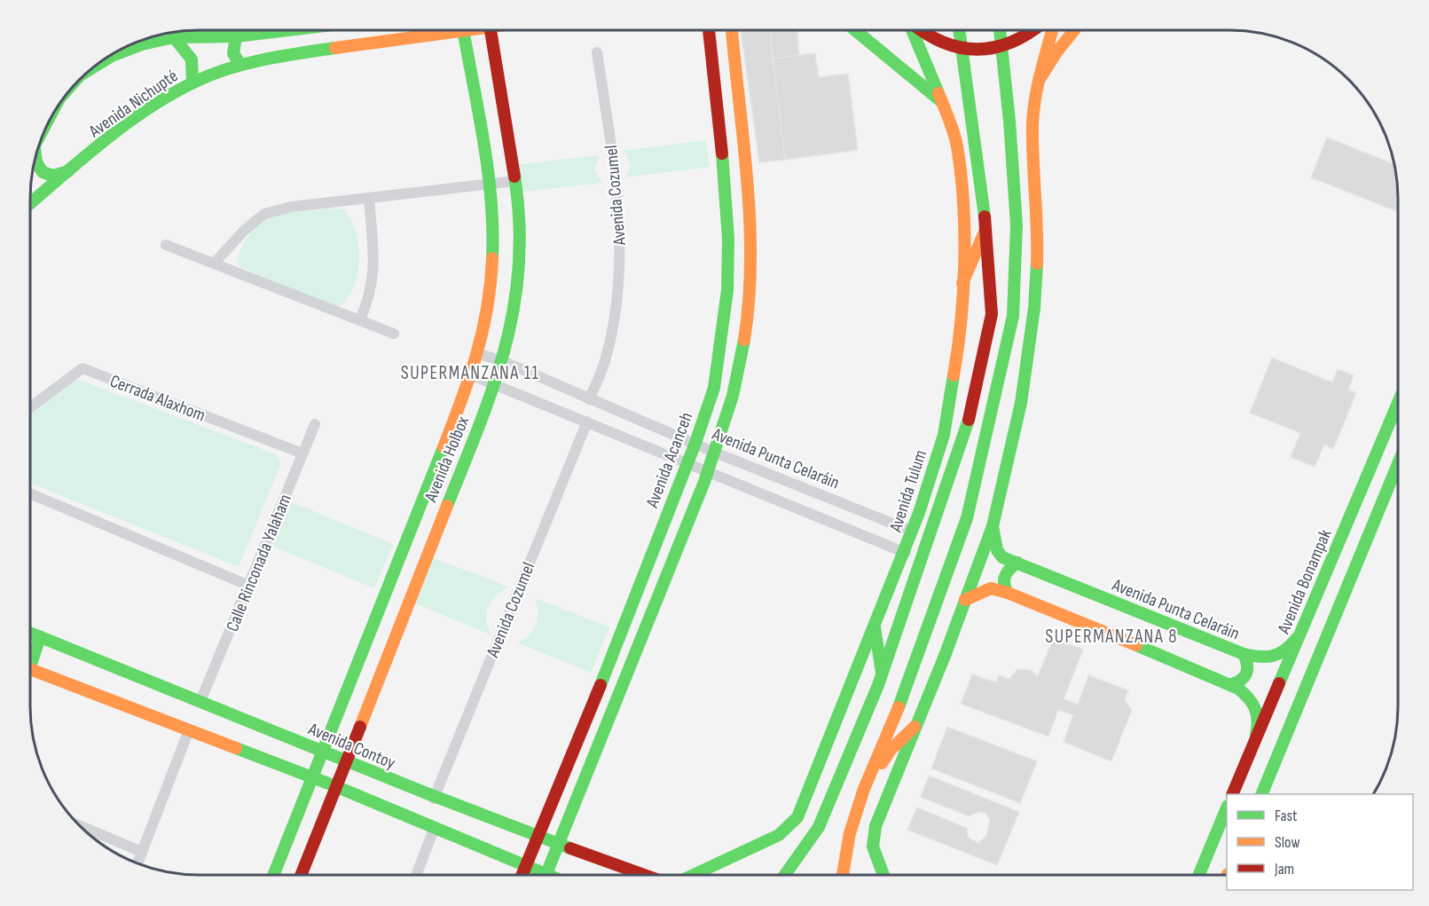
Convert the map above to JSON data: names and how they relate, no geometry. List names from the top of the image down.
{
  "streets": {
    "street": [
      "Avenida Nichupté",
      "Avenida Cozumel",
      "Cerrada Alaxhom",
      "Avenida Punta Celaráin",
      "Avenida Holbox",
      "Avenida Acanceh",
      "Avenida Tulum",
      "Calle Rinconada Yalaham",
      "Avenida Bonampak",
      "Avenida Contoy"
    ]
  },
  "crossings": [
    ["Avenida Cozumel", "Avenida Punta Celaráin"],
    ["Avenida Cozumel", "Avenida Contoy"],
    ["Cerrada Alaxhom", "Calle Rinconada Yalaham"],
    ["Avenida Punta Celaráin", "Avenida Holbox"],
    ["Avenida Punta Celaráin", "Avenida Acanceh"],
    ["Avenida Punta Celaráin", "Avenida Tulum"],
    ["Avenida Punta Celaráin", "Avenida Bonampak"],
    ["Avenida Holbox", "Avenida Contoy"],
    ["Avenida Acanceh", "Avenida Contoy"],
    ["Calle Rinconada Yalaham", "Avenida Contoy"]
  ],
  "districts": ["SUPERMANZANA 11", "SUPERMANZANA 8"],
  "legend": ["Fast", "Slow", "Jam"]
}
